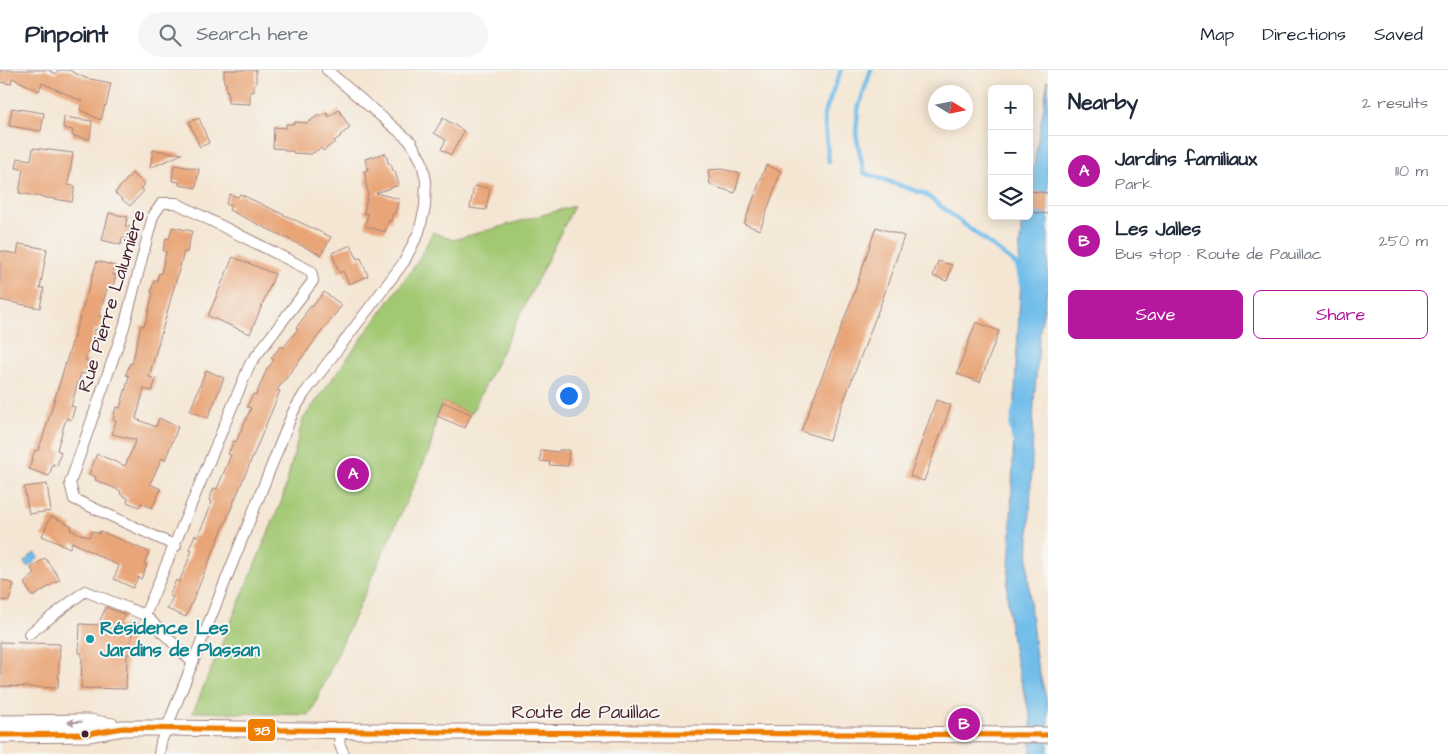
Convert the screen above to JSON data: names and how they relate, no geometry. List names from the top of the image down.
{
  "streets": {
    "main road": ["Route de Pauillac"],
    "street": ["Rue Pierre Lalumière"]
  },
  "places": ["Résidence Les Jardins de Plassan"],
  "lines": ["transit line 38"],
  "north": "right",
  "page": {
    "header": "Pinpoint",
    "search": "Search here",
    "nav": ["Map", "Directions", "Saved"],
    "heading": ["Nearby", "2 results"],
    "map_buttons": ["+", "−"],
    "list": [
      {
        "mark": "A",
        "name": "Jardins familiaux",
        "note": "Park",
        "value": "110 m"
      },
      {
        "mark": "B",
        "name": "Les Jalles",
        "note": "Bus stop · Route de Pauillac",
        "value": "250 m"
      }
    ],
    "buttons": ["Save", "Share"],
    "pins": ["A", "B"]
  }
}
